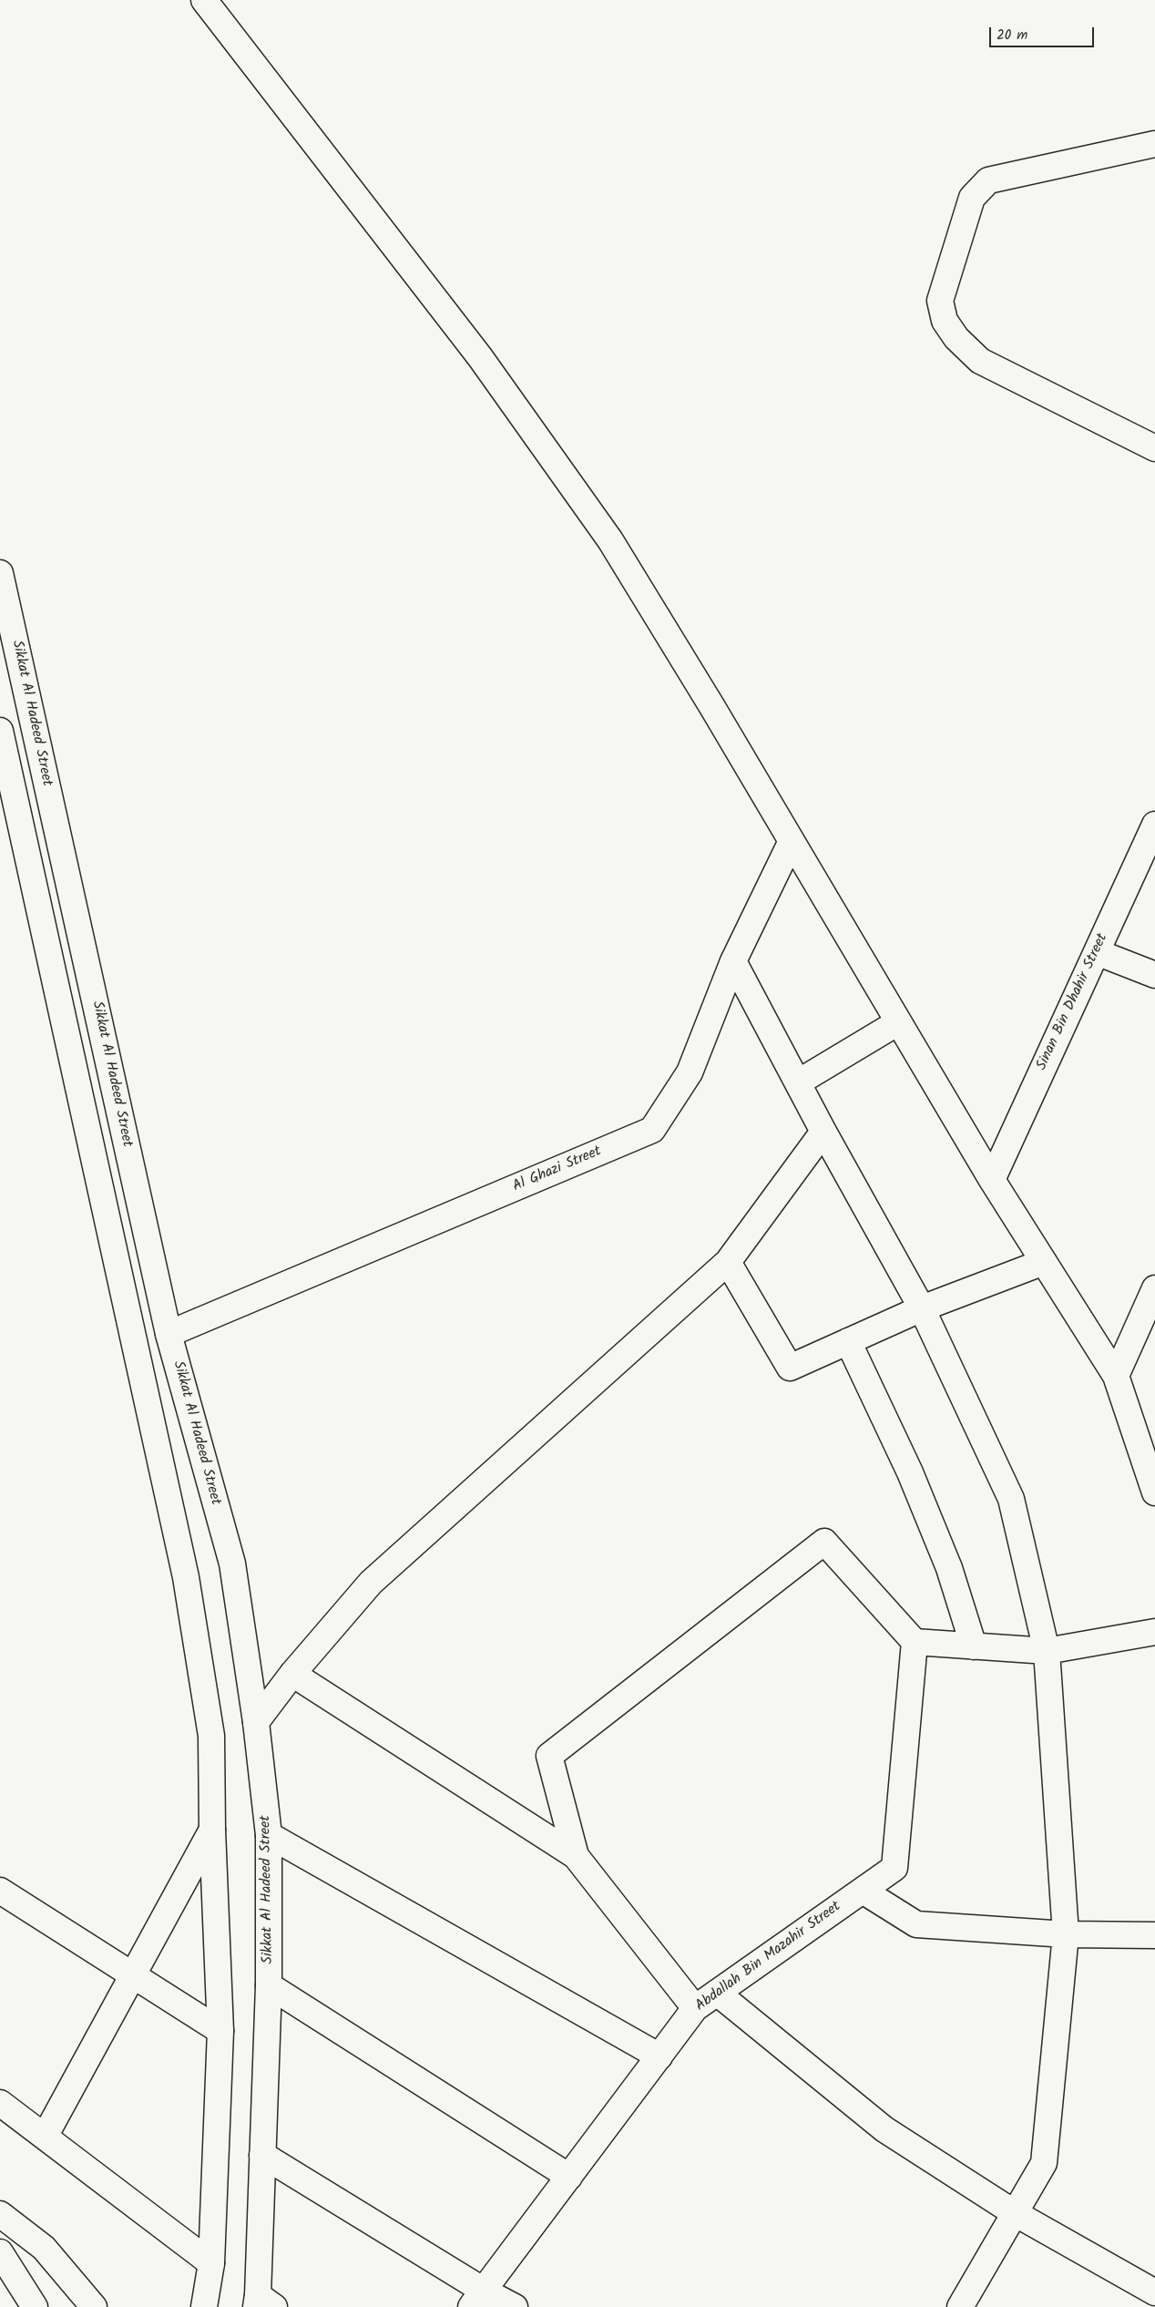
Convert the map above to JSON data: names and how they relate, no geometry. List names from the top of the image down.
{
  "streets": {
    "street": [
      "Sikkat Al Hadeed Street",
      "Sinan Bin Dhahir Street",
      "Al Ghazi Street",
      "Abdallah Bin Mazahir Street"
    ]
  },
  "crossings": [
    ["Sikkat Al Hadeed Street", "Al Ghazi Street"]
  ],
  "scale_bar": "20 m"
}
